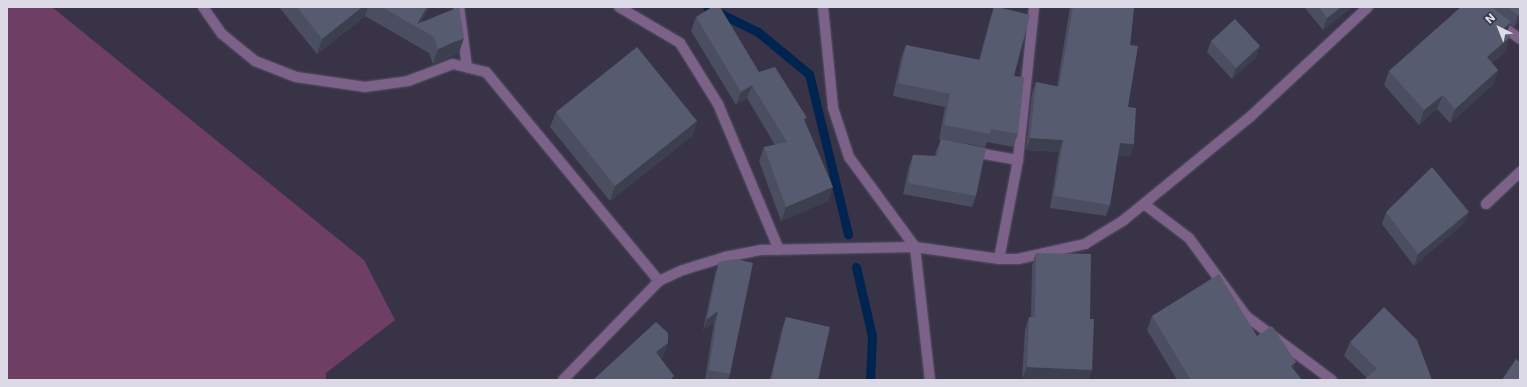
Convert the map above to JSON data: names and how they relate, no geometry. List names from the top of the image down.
{
  "north": "top left"
}
